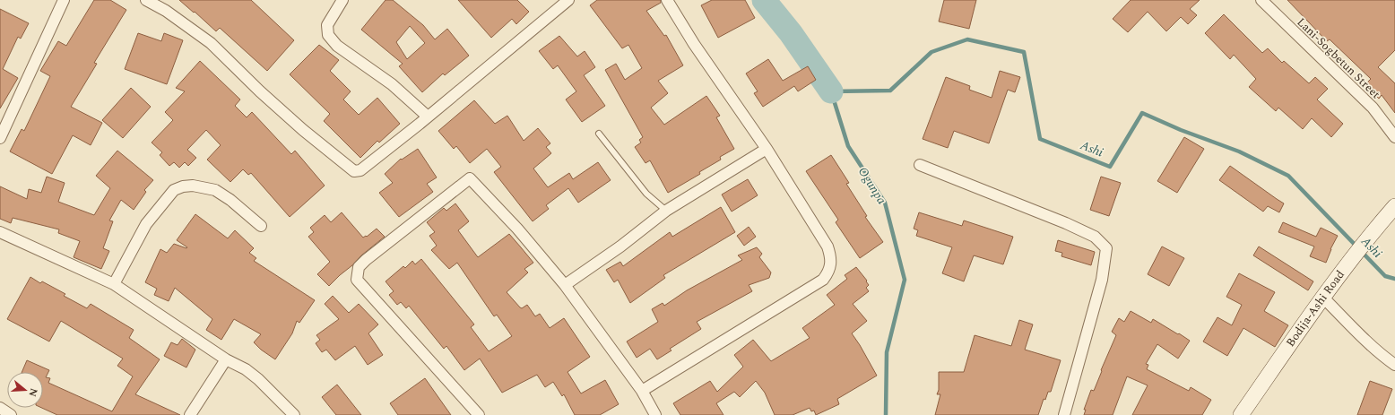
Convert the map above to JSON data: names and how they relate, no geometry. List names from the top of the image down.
{
  "streets": {
    "street": ["Lani-Sogbetun Street", "Bodija-Ashi Road"]
  },
  "water": ["Ashi", "Ogunpa"],
  "north": "right"
}
